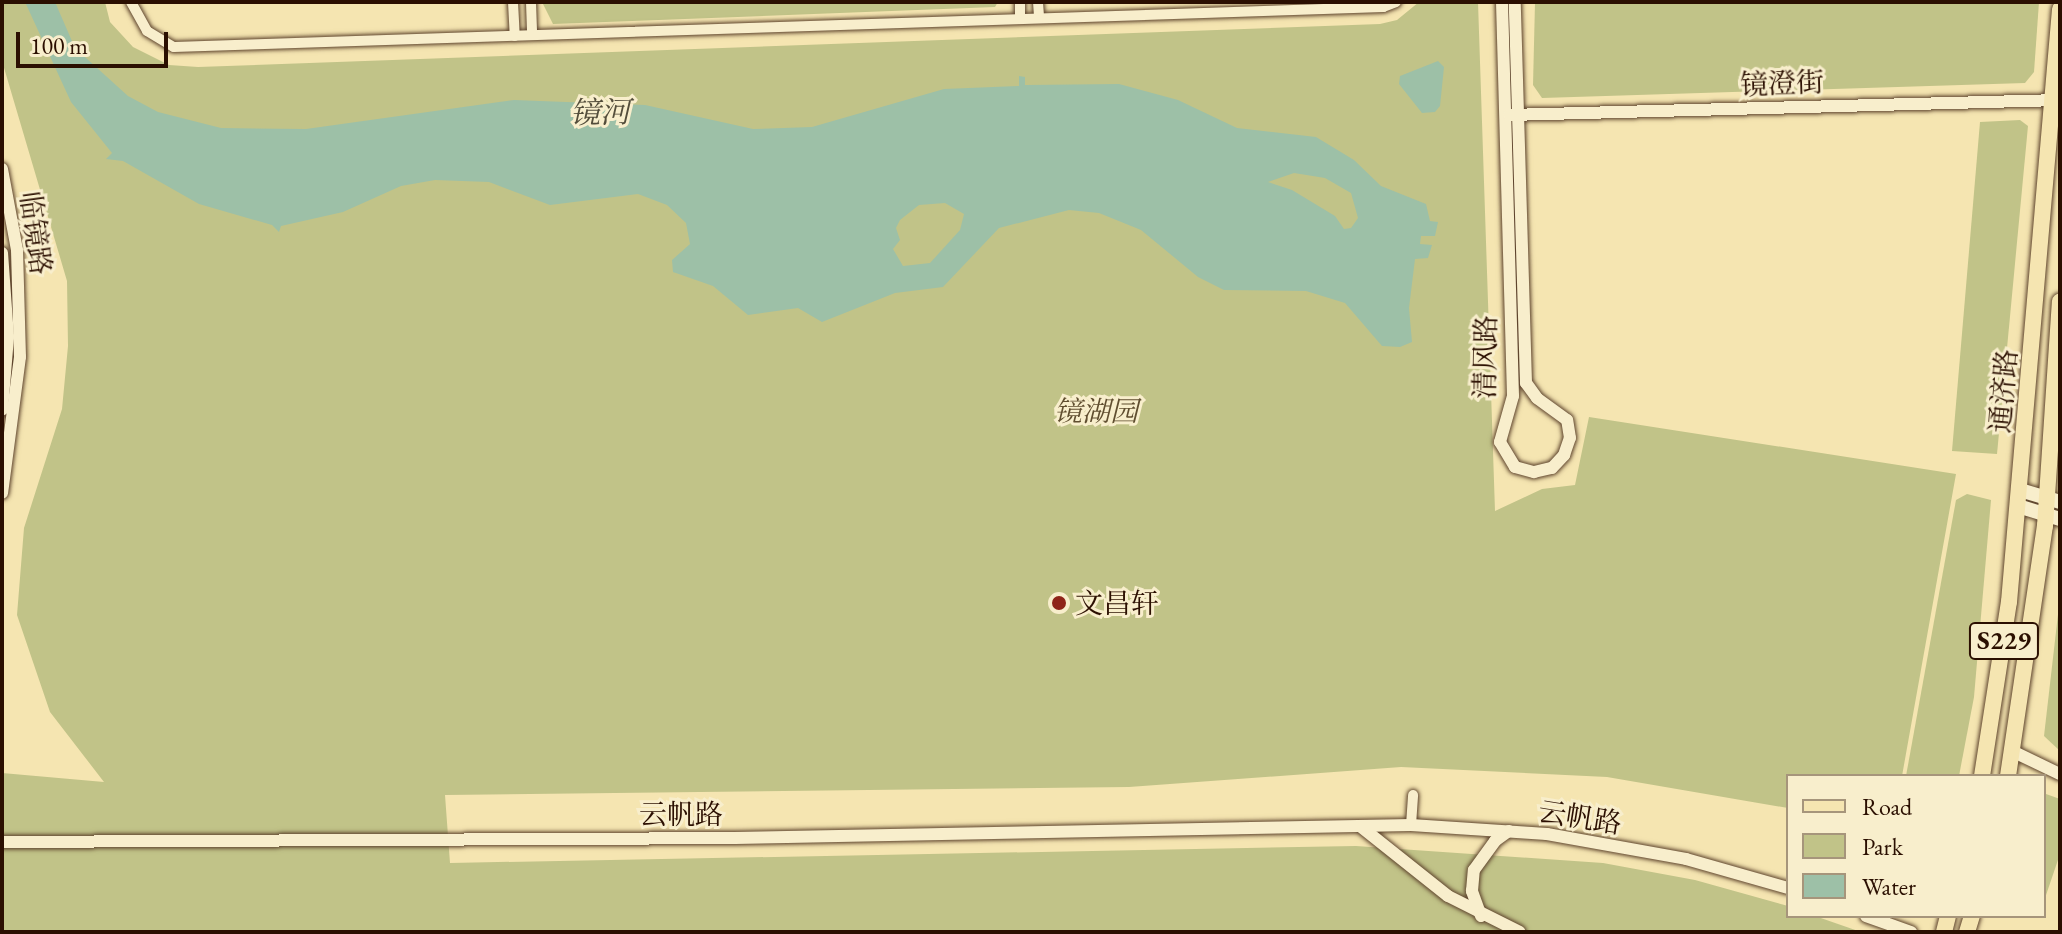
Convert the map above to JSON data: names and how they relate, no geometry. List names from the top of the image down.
{
  "streets": {
    "main road": ["通济路", "S229"],
    "street": [
      "镜澄街",
      "临镜路",
      "清风路",
      "云帆路"
    ]
  },
  "crossings": [
    ["镜澄街", "清风路"],
    ["镜澄街", "通济路"]
  ],
  "water": ["镜河"],
  "parks": ["镜湖园"],
  "places": ["文昌轩"],
  "legend": ["Road", "Park", "Water"],
  "scale_bar": "100 m"
}
